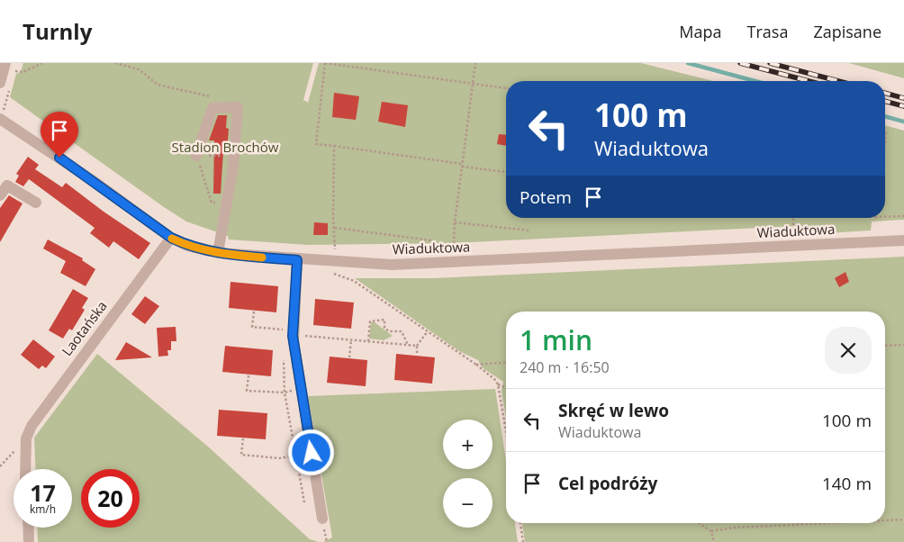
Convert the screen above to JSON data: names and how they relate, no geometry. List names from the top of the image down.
{
  "streets": {
    "street": ["Wiaduktowa", "Laotańska"]
  },
  "crossings": [
    ["Wiaduktowa", "Laotańska"]
  ],
  "parks": ["Stadion Brochów"],
  "page": {
    "header": "Turnly",
    "nav": ["Mapa", "Trasa", "Zapisane"],
    "turn": ["100 m", "Wiaduktowa"],
    "then": "Potem",
    "heading": ["1 min", "240 m · 16:50"],
    "list": [
      {
        "name": "Skręć w lewo",
        "note": "Wiaduktowa",
        "value": "100 m"
      },
      {
        "name": "Cel podróży",
        "value": "140 m"
      }
    ],
    "map_buttons": ["+", "−"],
    "speed": "17 km/h",
    "limit": "20"
  }
}
